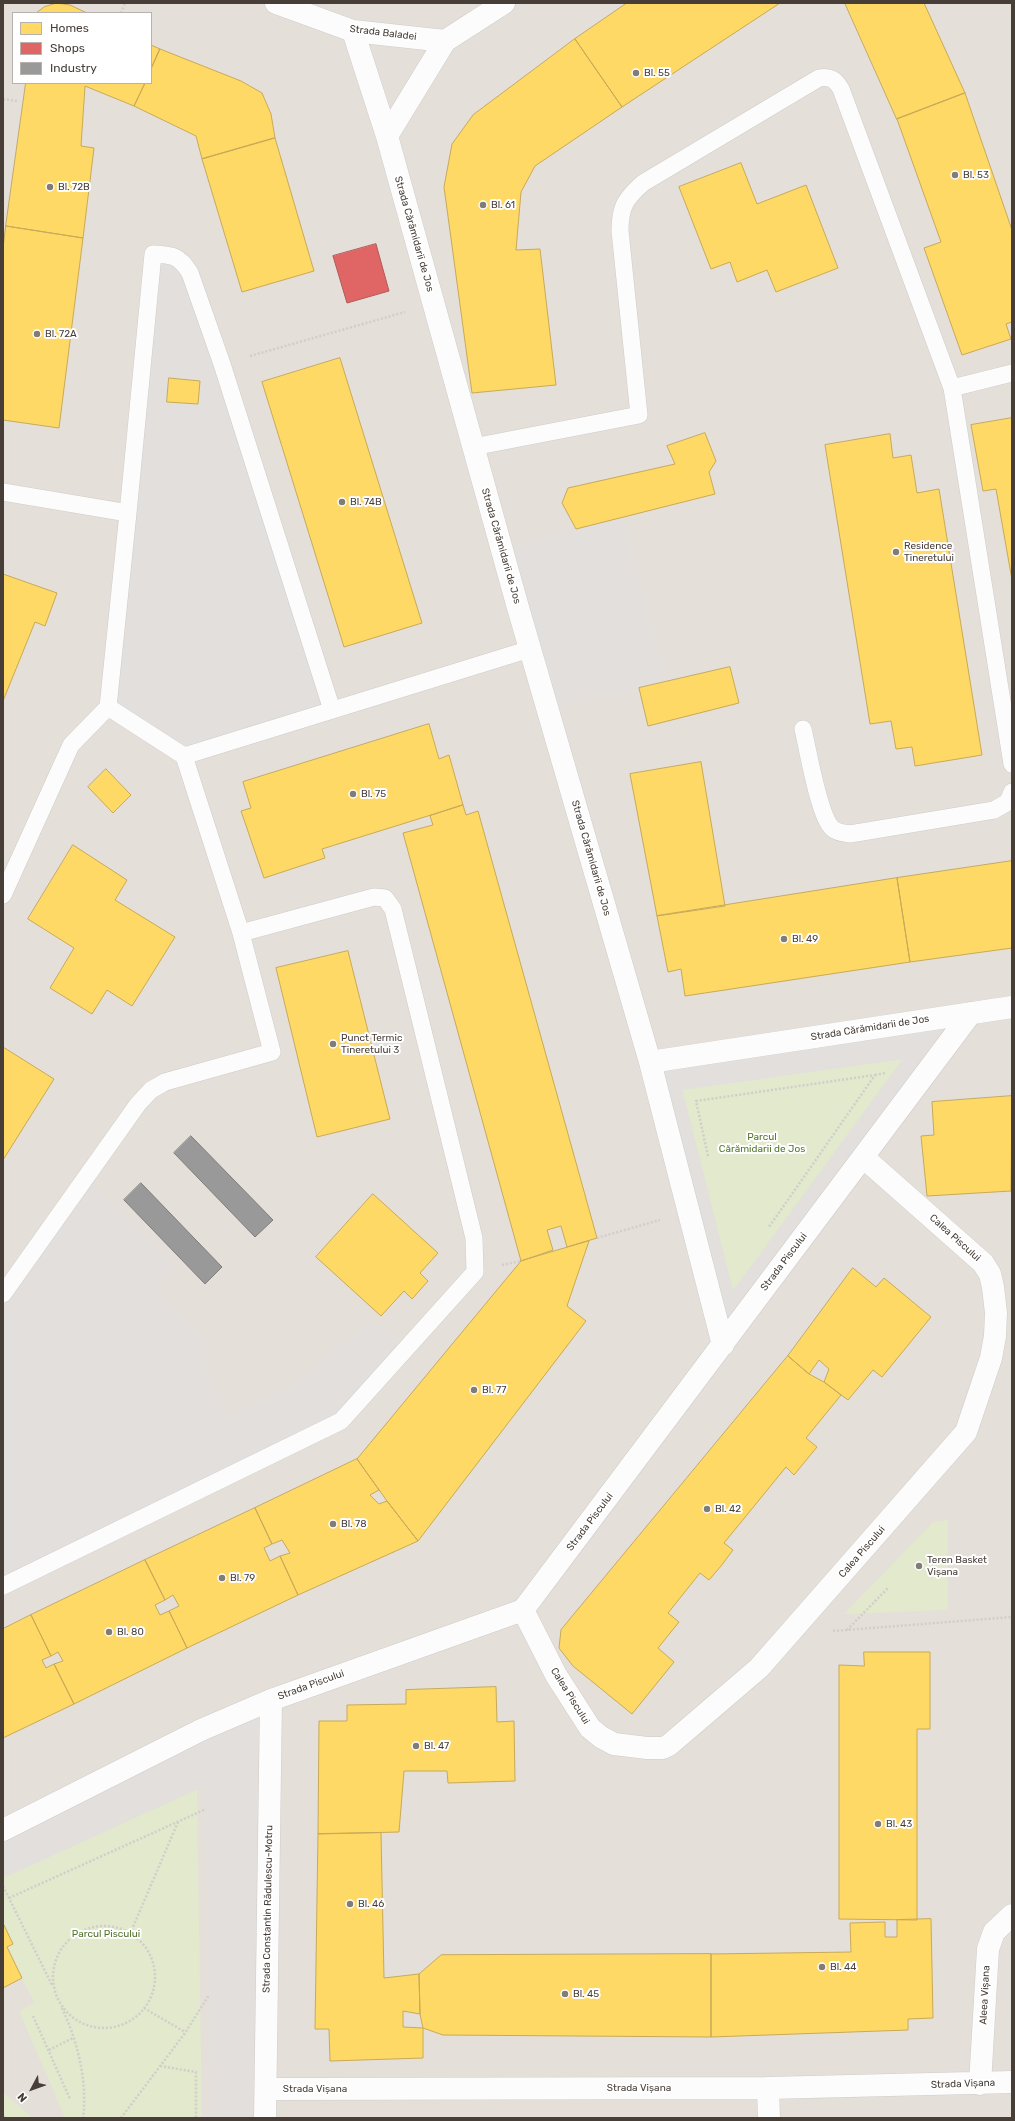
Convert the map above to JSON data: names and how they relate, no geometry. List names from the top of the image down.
{
  "streets": {
    "street": [
      "Strada Baladei",
      "Strada Cărămidarii de Jos",
      "Calea Piscului",
      "Strada Piscului",
      "Strada Constantin Rădulescu-Motru",
      "Aleea Vișana",
      "Strada Vișana"
    ]
  },
  "crossings": [
    ["Strada Baladei", "Strada Cărămidarii de Jos"],
    ["Strada Cărămidarii de Jos", "Strada Piscului"],
    ["Calea Piscului", "Strada Piscului"],
    ["Strada Piscului", "Strada Constantin Rădulescu-Motru"],
    ["Strada Constantin Rădulescu-Motru", "Strada Vișana"],
    ["Aleea Vișana", "Strada Vișana"]
  ],
  "parks": ["Parcul Cărămidarii de Jos", "Parcul Piscului"],
  "places": [
    "Bl. 55",
    "Bl. 53",
    "Bl. 72B",
    "Bl. 61",
    "Bl. 72A",
    "Bl. 74B",
    "Residence Tineretului",
    "Bl. 75",
    "Bl. 49",
    "Punct Termic Tineretului 3",
    "Bl. 77",
    "Bl. 42",
    "Bl. 78",
    "Teren Basket Vișana",
    "Bl. 79",
    "Bl. 80",
    "Bl. 47",
    "Bl. 43",
    "Bl. 46",
    "Bl. 44",
    "Bl. 45"
  ],
  "legend": ["Homes", "Shops", "Industry"],
  "north": "bottom left"
}
